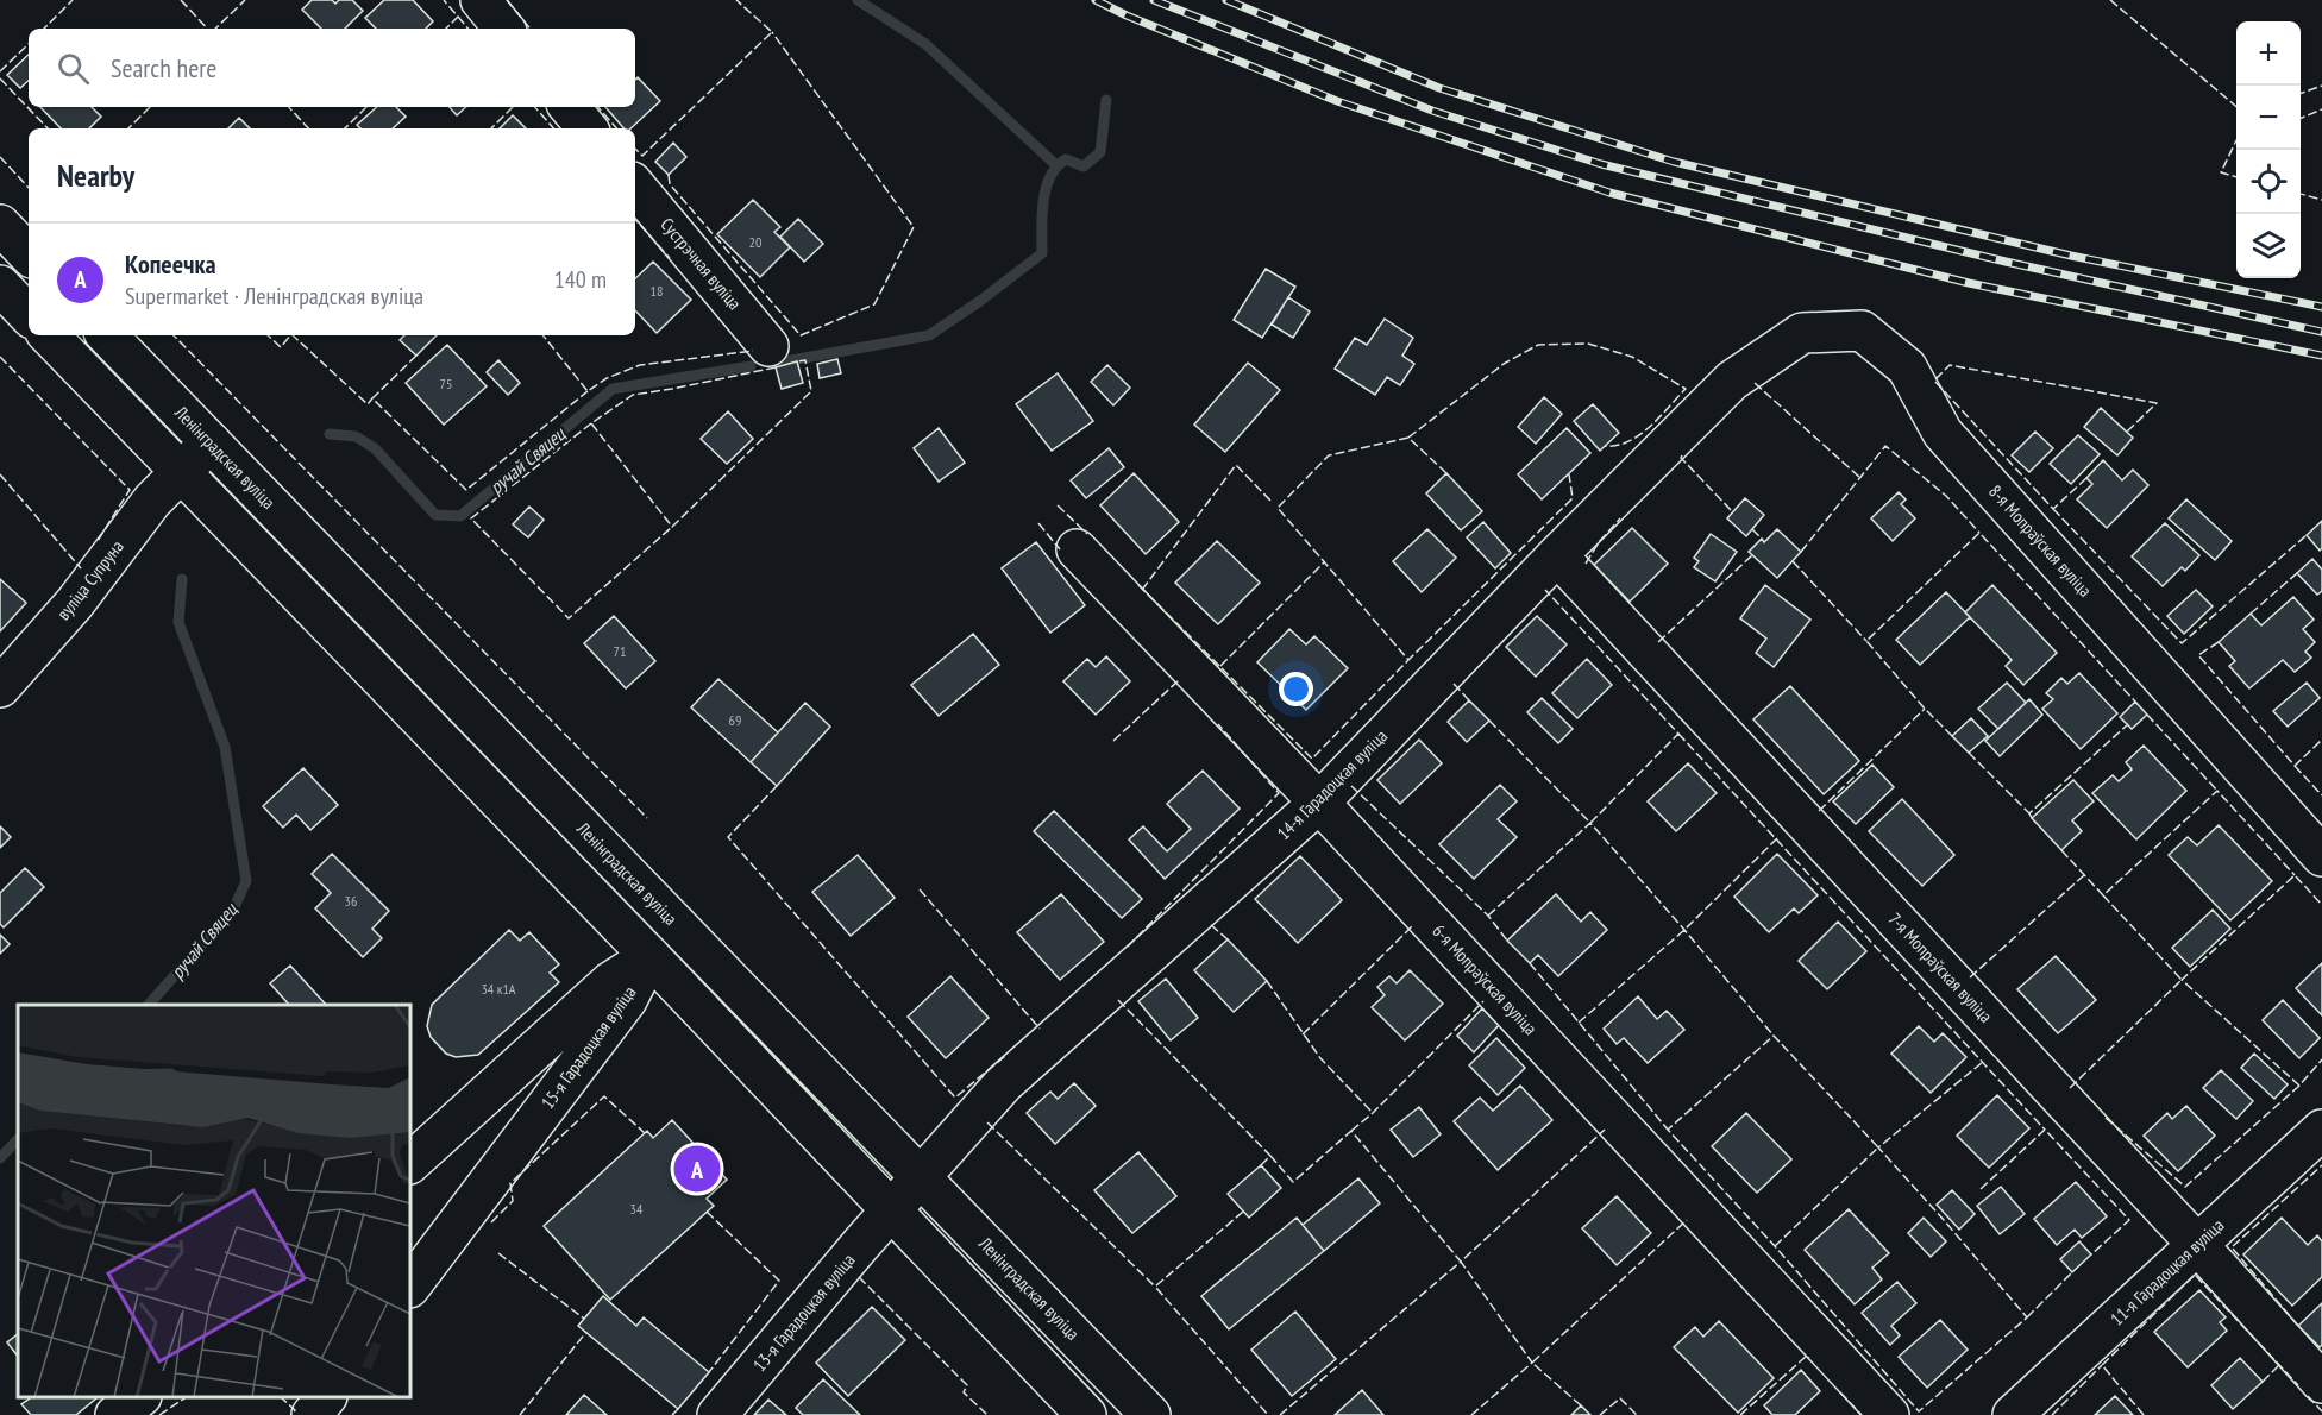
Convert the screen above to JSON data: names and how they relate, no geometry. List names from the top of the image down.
{
  "streets": {
    "street": [
      "Сустрэчная вуліца",
      "Ленінградская вуліца",
      "8-я Мопраўская вуліца",
      "вуліца Супруна",
      "14-я Гарадоцкая вуліца",
      "7-я Мопраўская вуліца",
      "6-я Мопраўская вуліца",
      "15-я Гарадоцкая вуліца",
      "11-я Гарадоцкая вуліца",
      "13-я Гарадоцкая вуліца"
    ]
  },
  "crossings": [
    ["Ленінградская вуліца", "вуліца Супруна"],
    ["Ленінградская вуліца", "14-я Гарадоцкая вуліца"],
    ["8-я Мопраўская вуліца", "14-я Гарадоцкая вуліца"],
    ["14-я Гарадоцкая вуліца", "7-я Мопраўская вуліца"],
    ["14-я Гарадоцкая вуліца", "6-я Мопраўская вуліца"],
    ["14-я Гарадоцкая вуліца", "13-я Гарадоцкая вуліца"],
    ["7-я Мопраўская вуліца", "11-я Гарадоцкая вуліца"]
  ],
  "water": ["ручай Свяцец"],
  "house_numbers": [
    "20",
    "18",
    "75",
    "71",
    "69",
    "36",
    "34 к1А",
    "34"
  ],
  "page": {
    "map_buttons": ["+", "−"],
    "search": "Search here",
    "heading": "Nearby",
    "list": [
      {
        "mark": "A",
        "name": "Копеечка",
        "note": "Supermarket · Ленінградская вуліца",
        "value": "140 m"
      }
    ],
    "pins": "A"
  }
}
